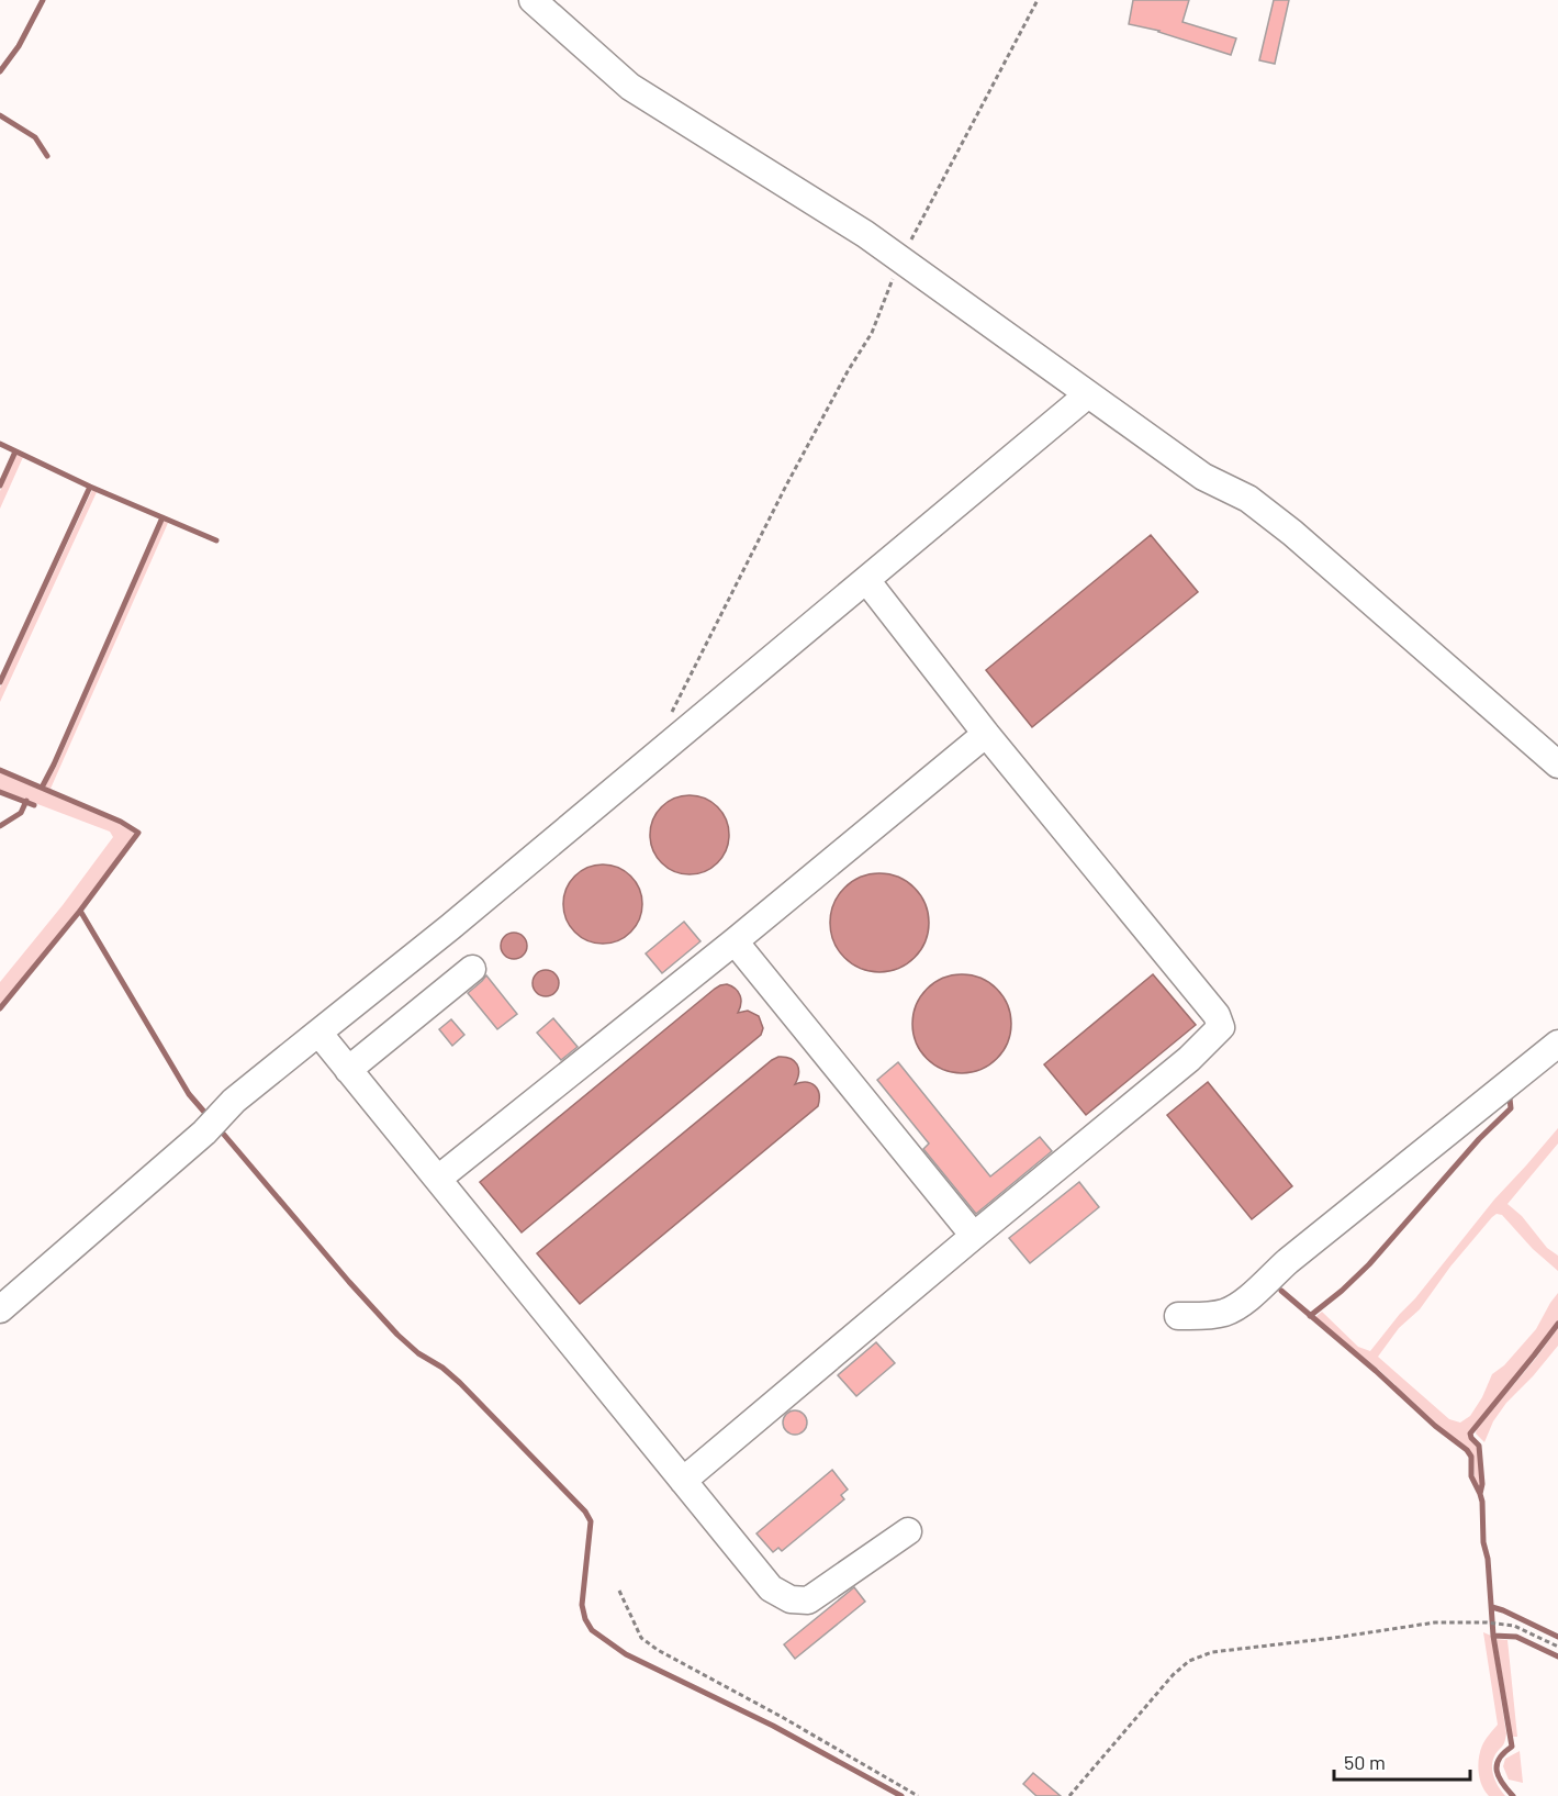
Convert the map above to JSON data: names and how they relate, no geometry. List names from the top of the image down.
{
  "scale_bar": "50 m"
}
